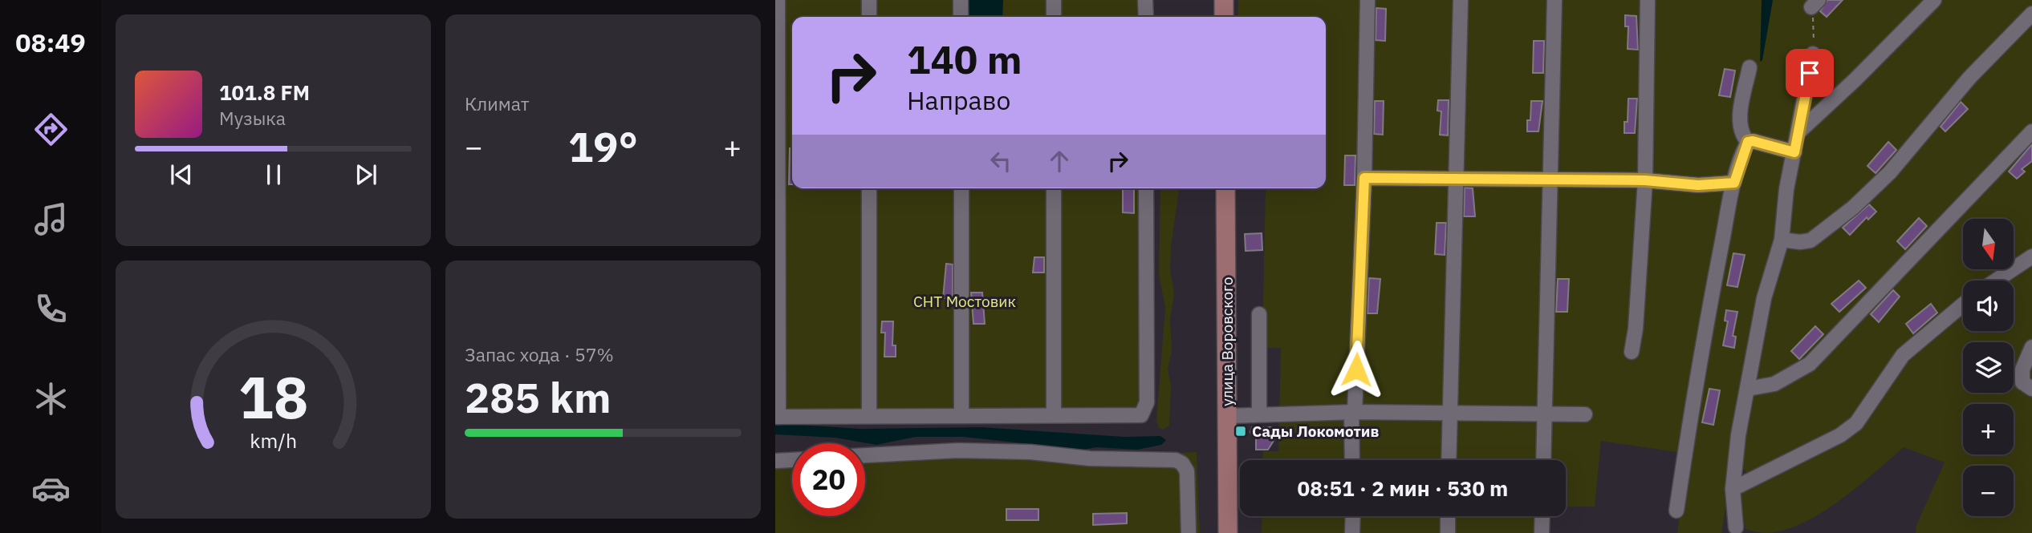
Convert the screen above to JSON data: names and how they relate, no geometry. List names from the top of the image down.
{
  "streets": {
    "main road": ["улица Воровского"]
  },
  "parks": ["СНТ Мостовик"],
  "places": {
    "transit": ["Сады Локомотив"]
  },
  "north": "bottom",
  "page": {
    "tabs": "08:49",
    "tile": [
      "Климат",
      ["Запас хода · 57%", "285 km"]
    ],
    "turn": ["140 m", "Направо"],
    "song": ["101.8 FM", "Музыка"],
    "heat": ["−", "19°", "+"],
    "map_buttons": ["+", "−"],
    "limit": "20",
    "trip": "08:51 · 2 мин · 530 m",
    "gauge": ["18", "km/h"]
  }
}
